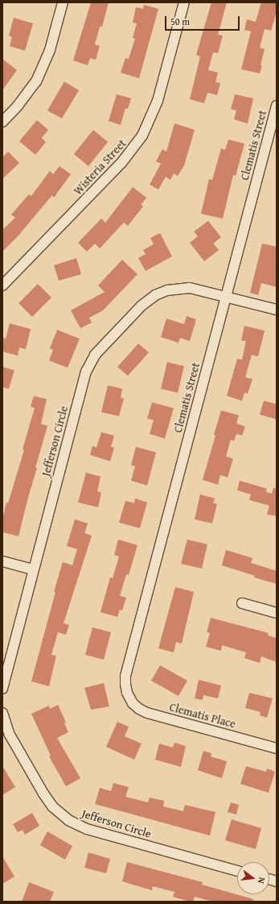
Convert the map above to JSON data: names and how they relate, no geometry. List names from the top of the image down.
{
  "streets": {
    "street": [
      "Clematis Street",
      "Wisteria Street",
      "Jefferson Circle",
      "Clematis Place"
    ]
  },
  "crossings": [
    ["Clematis Street", "Jefferson Circle"],
    ["Clematis Street", "Clematis Place"]
  ],
  "scale_bar": "50 m",
  "north": "right"
}
